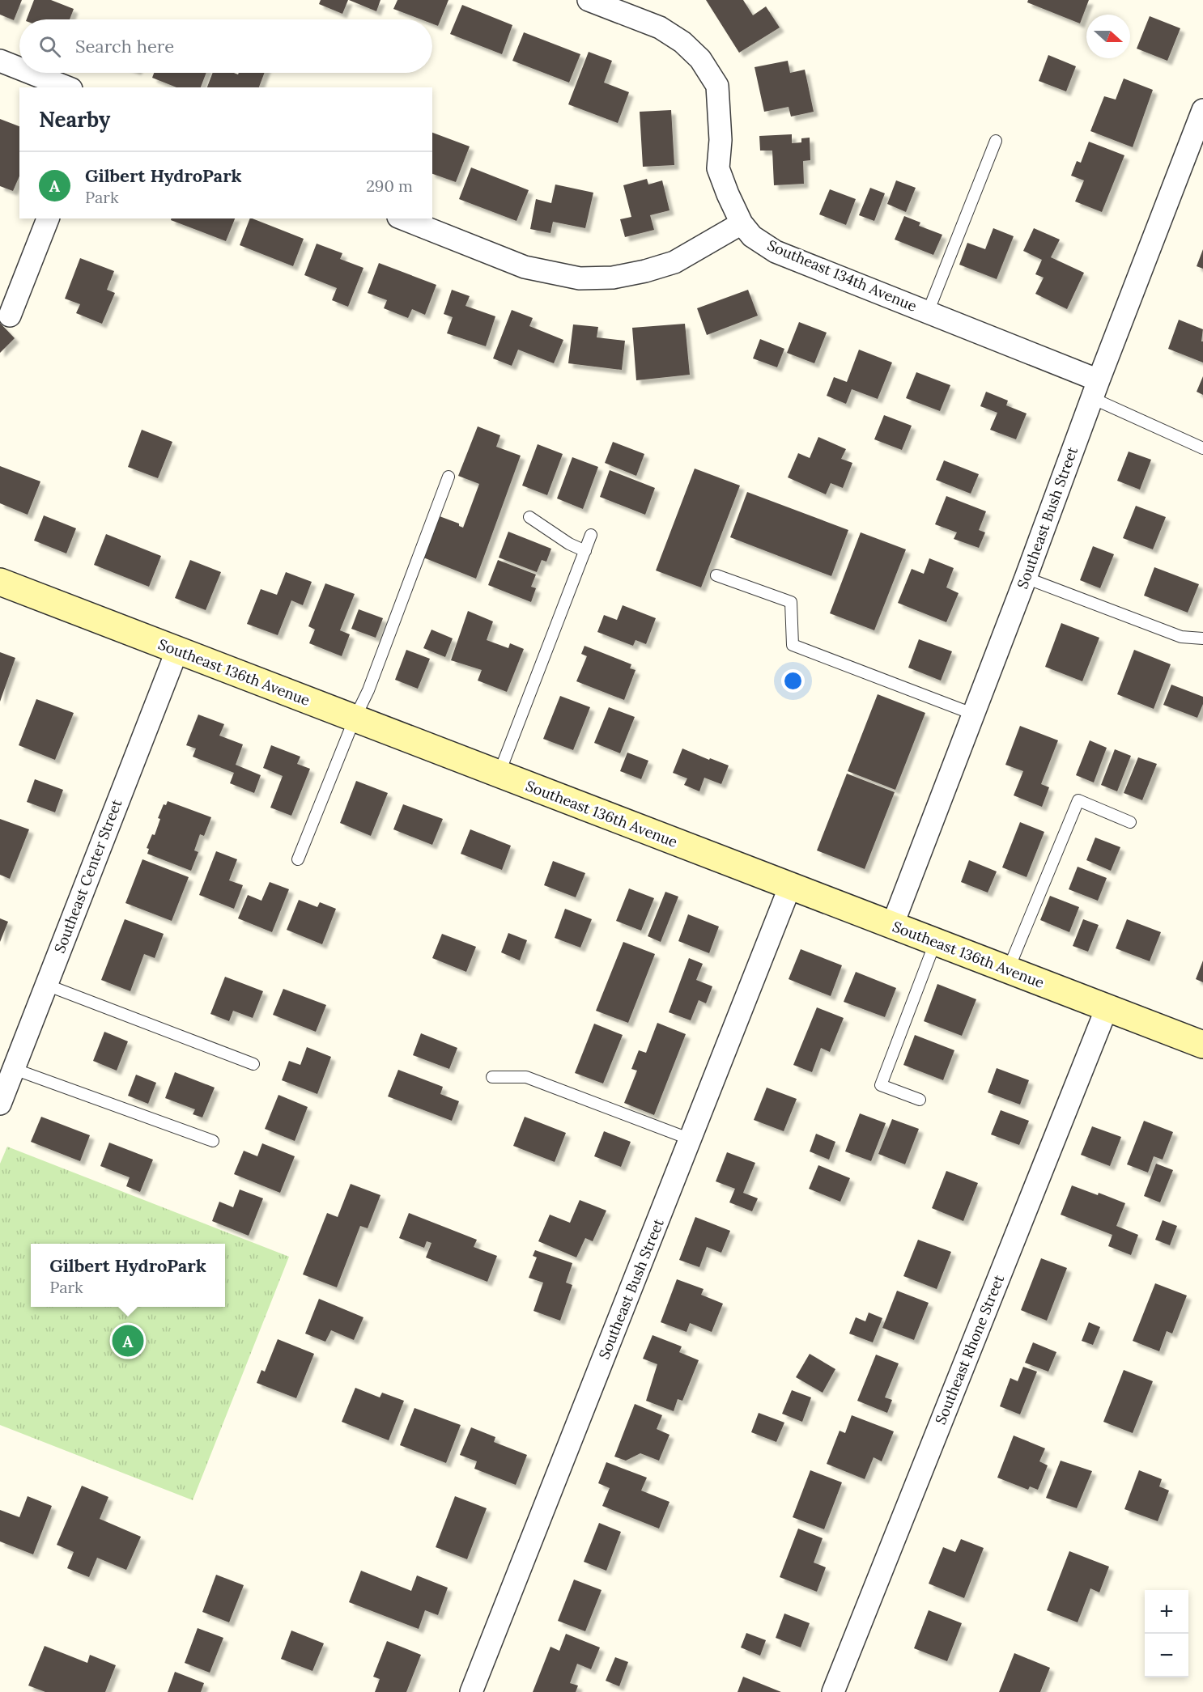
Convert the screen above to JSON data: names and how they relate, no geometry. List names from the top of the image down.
{
  "streets": {
    "street": [
      "Southeast 134th Avenue",
      "Southeast Bush Street",
      "Southeast 136th Avenue",
      "Southeast Center Street",
      "Southeast Rhone Street"
    ]
  },
  "crossings": [
    ["Southeast 134th Avenue", "Southeast Bush Street"],
    ["Southeast Bush Street", "Southeast 136th Avenue"],
    ["Southeast 136th Avenue", "Southeast Center Street"],
    ["Southeast 136th Avenue", "Southeast Rhone Street"]
  ],
  "north": "right",
  "page": {
    "search": "Search here",
    "heading": "Nearby",
    "list": [
      {
        "mark": "A",
        "name": "Gilbert HydroPark",
        "note": "Park",
        "value": "290 m"
      }
    ],
    "popup": ["Gilbert HydroPark", "Park"],
    "pins": "A",
    "map_buttons": ["+", "−"]
  }
}
